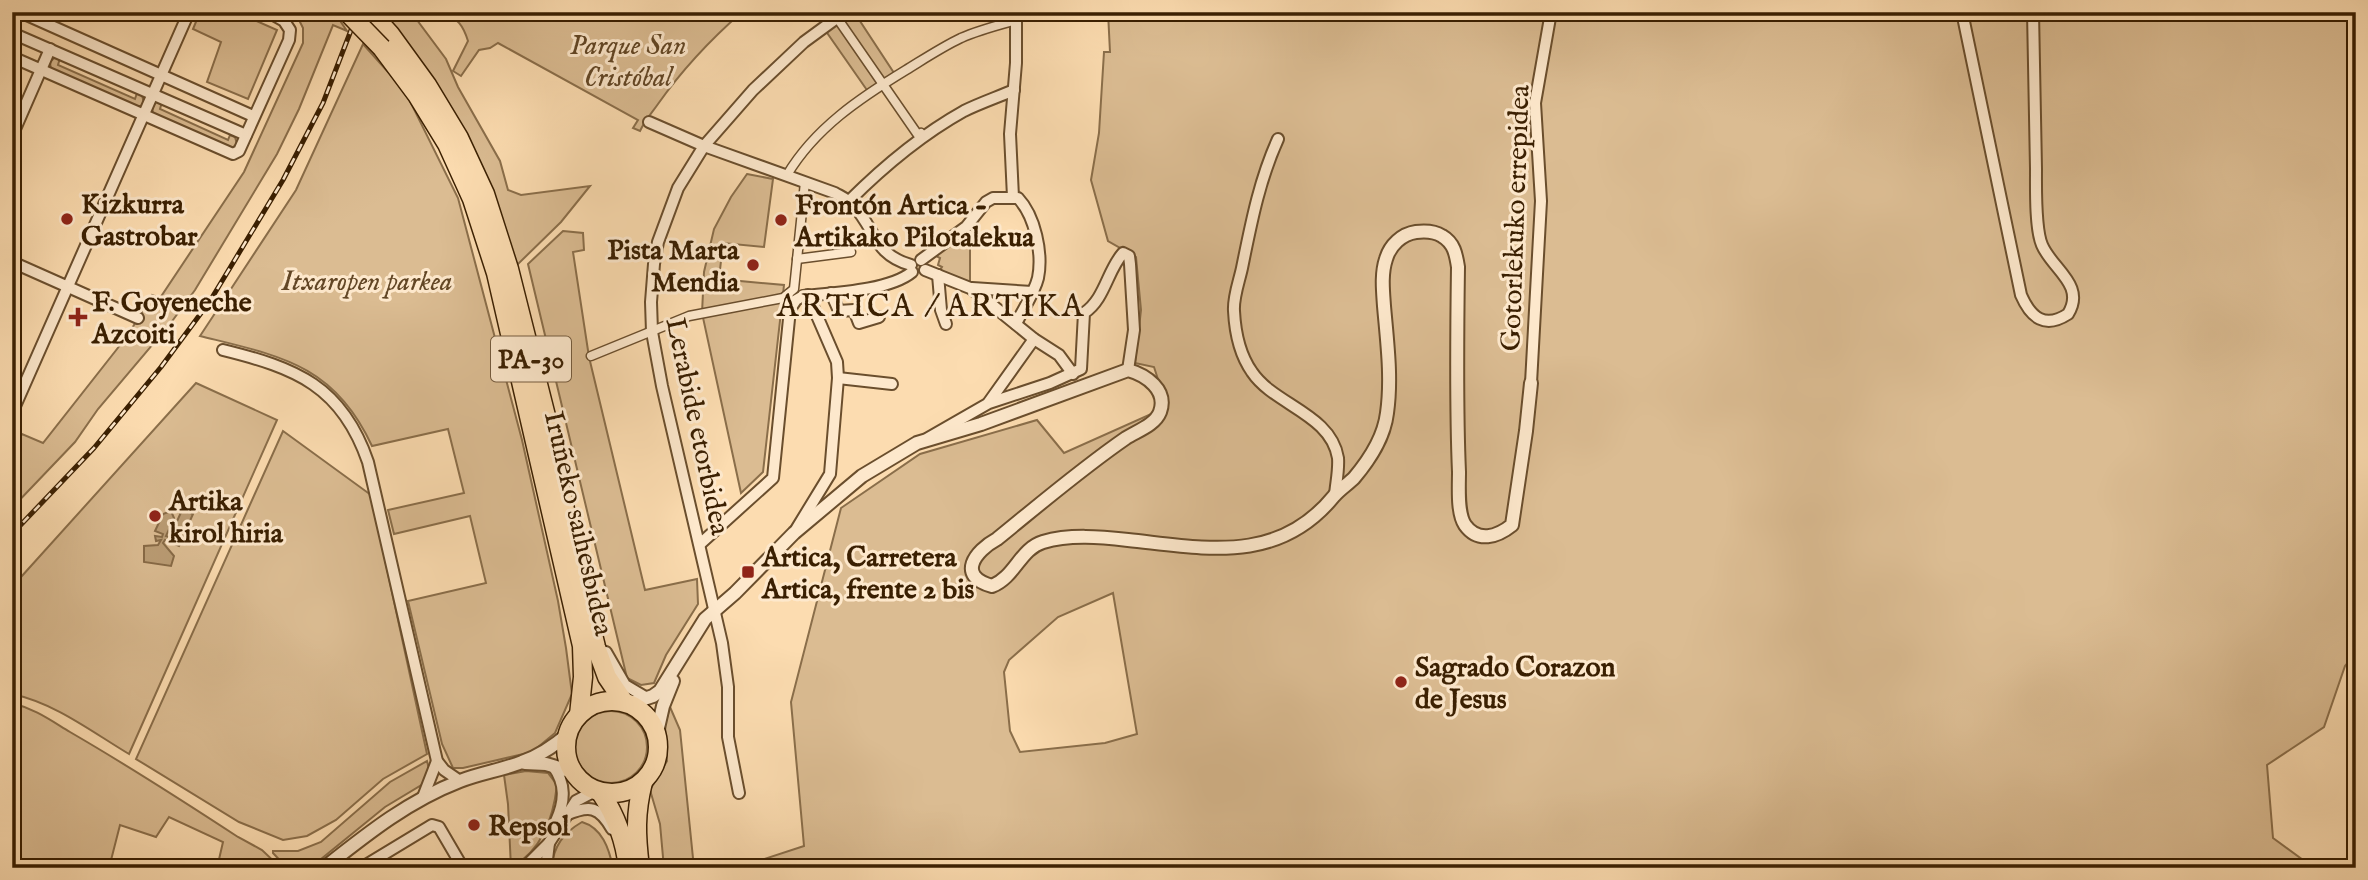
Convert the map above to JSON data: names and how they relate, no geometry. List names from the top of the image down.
{
  "streets": {
    "highway": ["PA-30", "Iruñeko saihesbidea"],
    "street": ["Gotorlekuko errepidea", "Lerabide etorbidea"]
  },
  "crossings": [
    ["PA-30", "Iruñeko saihesbidea"]
  ],
  "districts": ["ARTICA / ARTIKA"],
  "parks": ["Parque San Cristóbal", "Itxaropen parkea"],
  "places": {
    "other": [
      "Kizkurra Gastrobar",
      "Frontón Artica - Artikako Pilotalekua",
      "Pista Marta Mendia",
      "Artika kirol hiria",
      "Sagrado Corazon de Jesus",
      "Repsol"
    ],
    "health": ["F. Goyeneche Azcoiti"],
    "transit": ["Artica, Carretera Artica, frente 2 bis"]
  }
}
